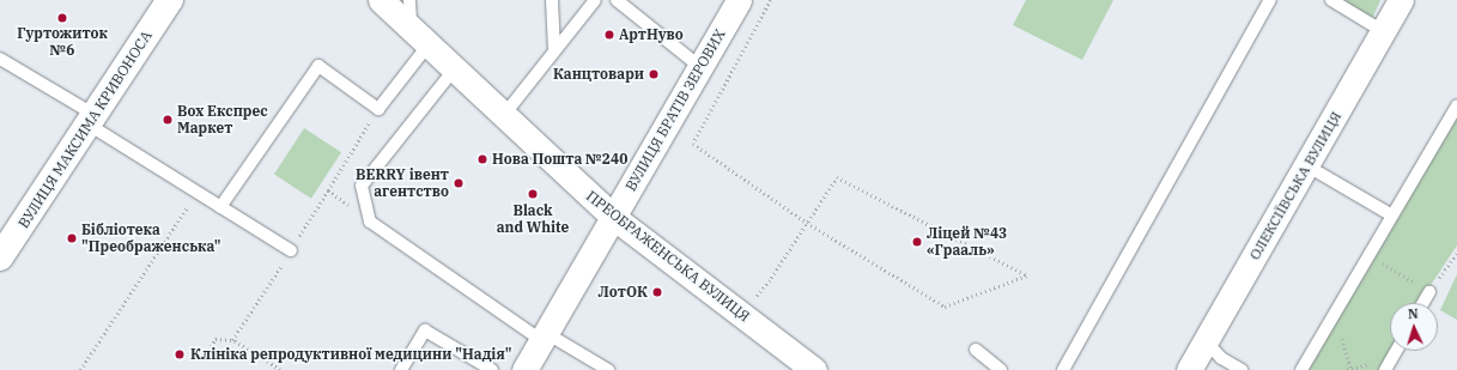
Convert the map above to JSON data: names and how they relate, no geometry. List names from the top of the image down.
{
  "streets": {
    "street": [
      "ВУЛИЦЯ БРАТІВ ЗЕРОВИХ",
      "ВУЛИЦЯ МАКСИМА КРИВОНОСА",
      "ОЛЕКСІЇВСЬКА ВУЛИЦЯ",
      "ПРЕОБРАЖЕНСЬКА ВУЛИЦЯ"
    ]
  },
  "crossings": [
    ["ВУЛИЦЯ БРАТІВ ЗЕРОВИХ", "ПРЕОБРАЖЕНСЬКА ВУЛИЦЯ"]
  ],
  "places": [
    "Гуртожиток №6",
    "АртНуво",
    "Канцтовари",
    "Box Експрес Маркет",
    "Нова Пошта №240",
    "BERRY iвент агентство",
    "Black and White",
    "Бібліотека \"Преображенська\"",
    "Ліцей №43 «Грааль»",
    "ЛотОК",
    "Клініка репродуктивної медицини \"Надія\""
  ],
  "north": "top"
}
